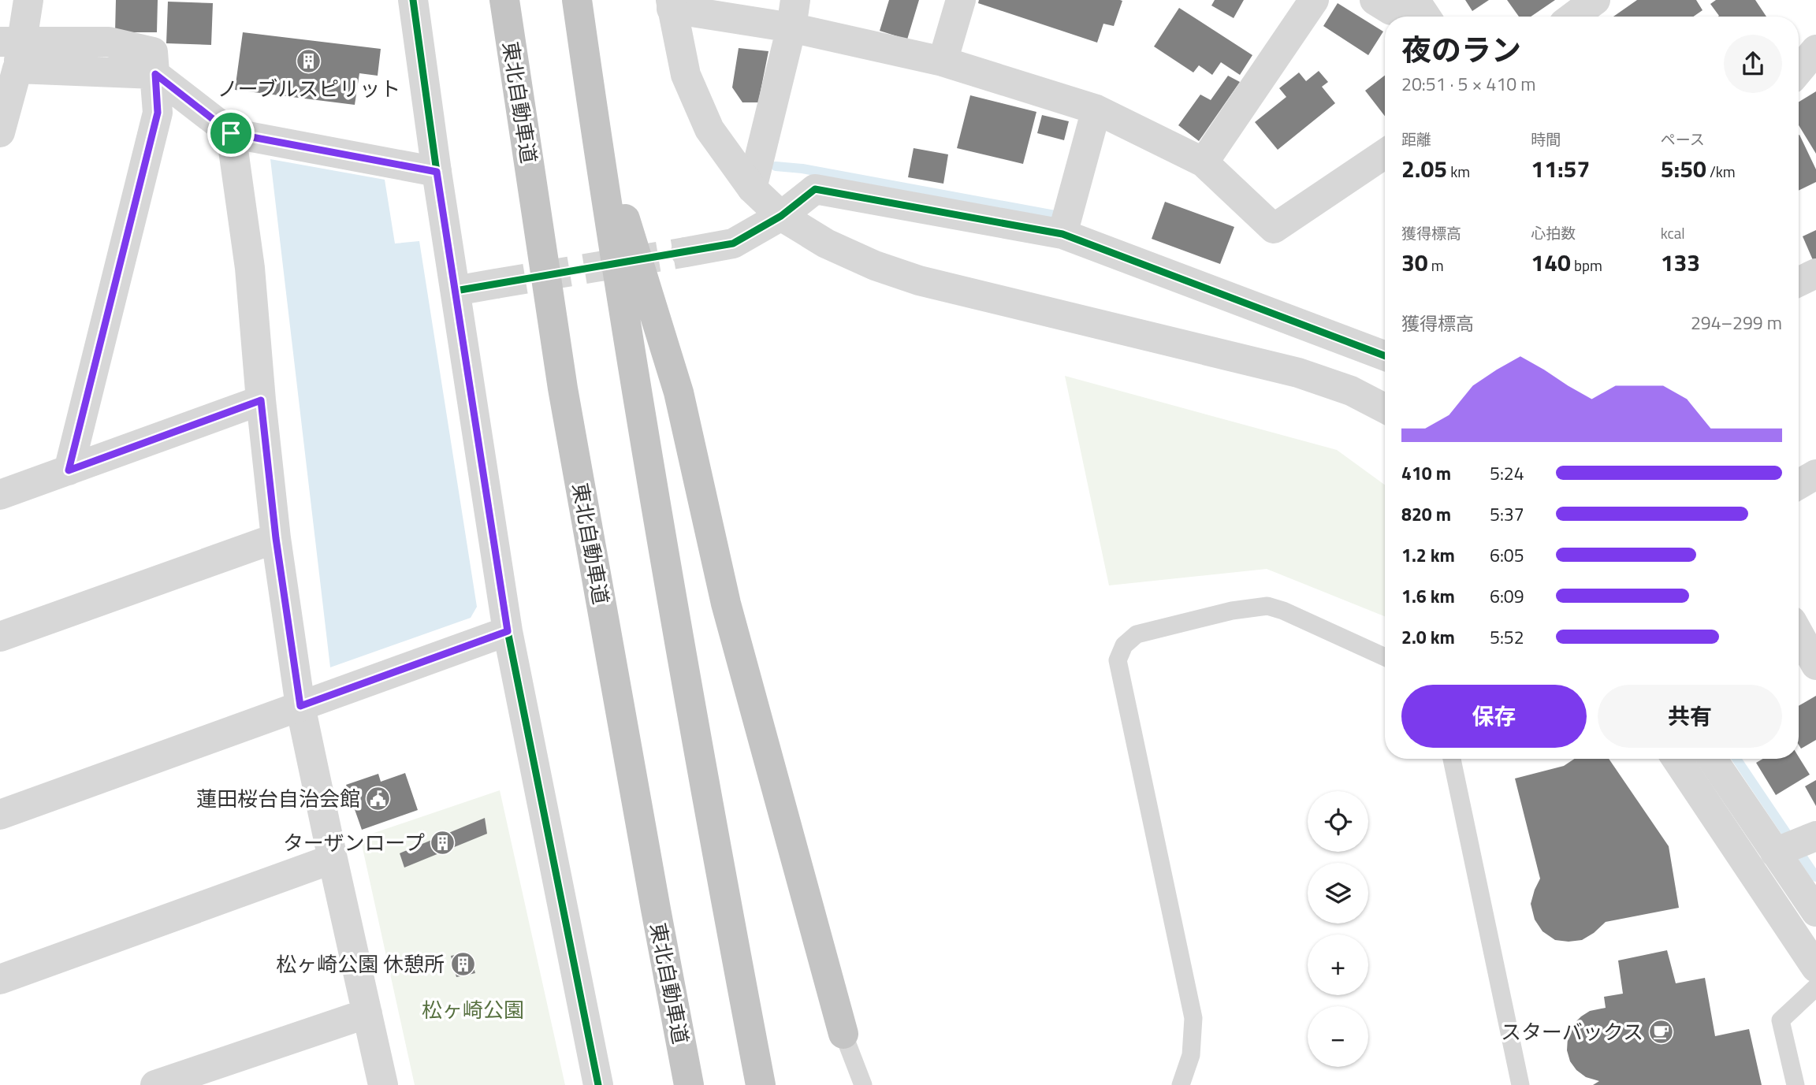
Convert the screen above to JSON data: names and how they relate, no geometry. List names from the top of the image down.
{
  "streets": {
    "highway": ["東北自動車道"]
  },
  "parks": ["松ヶ崎公園"],
  "places": {
    "building": ["ノーブルスピリット", "ターザンロープ", "松ヶ崎公園 休憩所"],
    "public building": ["蓮田桜台自治会館"],
    "cafe": ["スターバックス"]
  },
  "page": {
    "heading": ["夜のラン", "20:51 · 5 × 410 m"],
    "stats": [
      ["距離", "2.05 km"],
      ["時間", "11:57"],
      ["ペース", "5:50 /km"],
      ["獲得標高", "30 m"],
      ["心拍数", "140 bpm"],
      ["kcal", "133"]
    ],
    "chart": ["獲得標高", "294–299 m"],
    "list": [
      {
        "name": "410 m",
        "note": "5:24"
      },
      {
        "name": "820 m",
        "note": "5:37"
      },
      {
        "name": "1.2 km",
        "note": "6:05"
      },
      {
        "name": "1.6 km",
        "note": "6:09"
      },
      {
        "name": "2.0 km",
        "note": "5:52"
      }
    ],
    "buttons": ["保存", "共有"],
    "map_buttons": ["+", "−"]
  }
}
